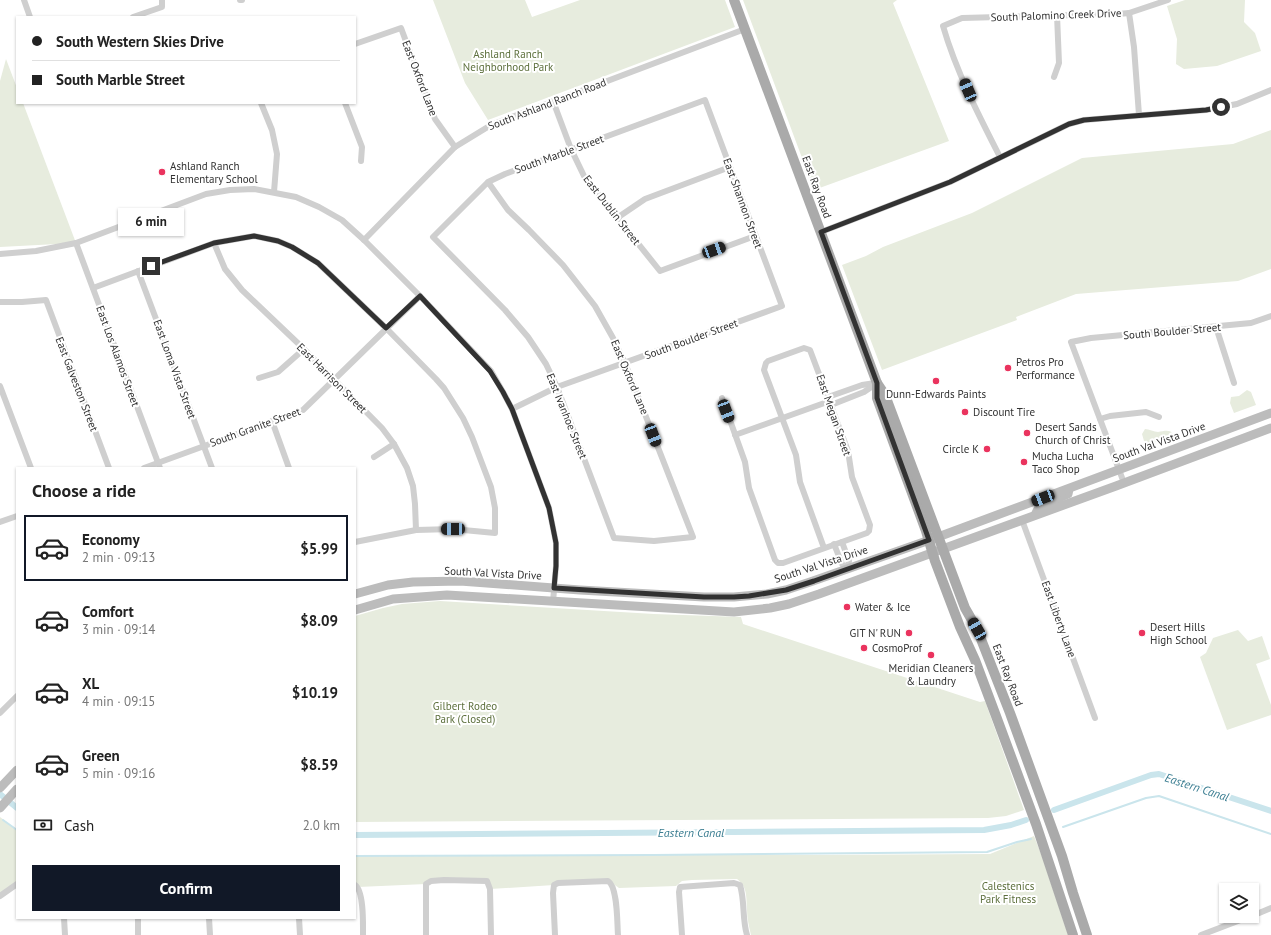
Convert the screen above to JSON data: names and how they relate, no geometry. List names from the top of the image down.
{
  "streets": {
    "main road": ["East Ray Road", "South Val Vista Drive"],
    "street": [
      "South Palomino Creek Drive",
      "East Oxford Lane",
      "South Ashland Ranch Road",
      "South Marble Street",
      "East Shannon Street",
      "East Dublin Street",
      "South Boulder Street",
      "East Los Alamos Street",
      "East Loma Vista Street",
      "East Harrison Street",
      "East Galveston Street",
      "East Megan Street",
      "East Ivanhoe Street",
      "South Granite Street",
      "East Liberty Lane"
    ]
  },
  "crossings": [
    ["East Oxford Lane", "South Ashland Ranch Road"],
    ["East Oxford Lane", "South Marble Street"],
    ["East Oxford Lane", "South Boulder Street"],
    ["East Oxford Lane", "East Ivanhoe Street"],
    ["South Ashland Ranch Road", "East Ray Road"],
    ["South Ashland Ranch Road", "East Dublin Street"],
    ["South Marble Street", "East Shannon Street"],
    ["South Marble Street", "East Dublin Street"],
    ["South Marble Street", "East Ivanhoe Street"],
    ["East Ray Road", "South Val Vista Drive"],
    ["East Shannon Street", "East Dublin Street"],
    ["East Shannon Street", "South Boulder Street"],
    ["South Boulder Street", "East Ivanhoe Street"],
    ["East Los Alamos Street", "South Granite Street"],
    ["East Loma Vista Street", "South Granite Street"],
    ["East Harrison Street", "South Granite Street"]
  ],
  "water": ["Eastern Canal"],
  "parks": ["Ashland Ranch Neighborhood Park", "Gilbert Rodeo Park (Closed)", "Calestenics Park Fitness"],
  "places": [
    "Ashland Ranch Elementary School",
    "Petros Pro Performance",
    "Dunn-Edwards Paints",
    "Discount Tire",
    "Desert Sands Church of Christ",
    "Circle K",
    "Mucha Lucha Taco Shop",
    "Water & Ice",
    "GIT N' RUN",
    "Desert Hills High School",
    "CosmoProf",
    "Meridian Cleaners & Laundry"
  ],
  "page": {
    "banner": ["South Western Skies Drive", "South Marble Street"],
    "bubble": "6 min",
    "heading": "Choose a ride",
    "list": [
      {
        "name": "Economy",
        "note": "2 min · 09:13",
        "value": "$5.99"
      },
      {
        "name": "Comfort",
        "note": "3 min · 09:14",
        "value": "$8.09"
      },
      {
        "name": "XL",
        "note": "4 min · 09:15",
        "value": "$10.19"
      },
      {
        "name": "Green",
        "note": "5 min · 09:16",
        "value": "$8.59"
      }
    ],
    "pay": ["Cash", "2.0 km"],
    "buttons": "Confirm"
  }
}
